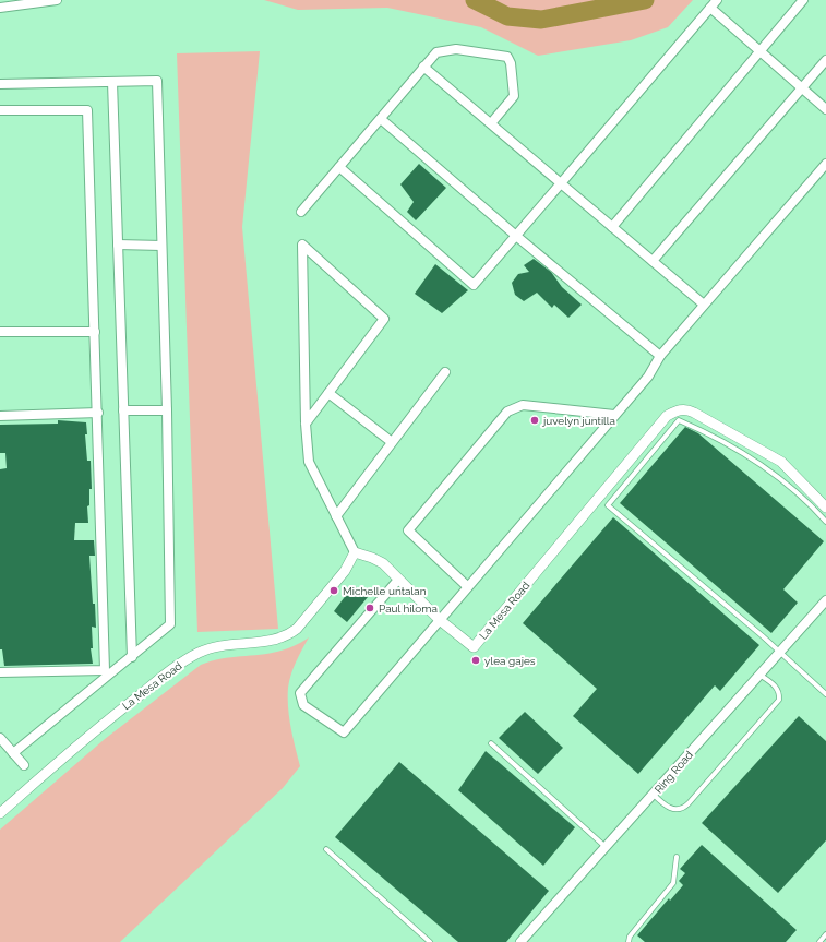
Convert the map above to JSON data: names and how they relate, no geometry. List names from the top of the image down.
{
  "streets": {
    "street": ["La Mesa Road", "Ring Road"]
  },
  "places": [
    "juvelyn juntilla",
    "Michelle untalan",
    "Paul hiloma",
    "ylea gajes"
  ]
}
